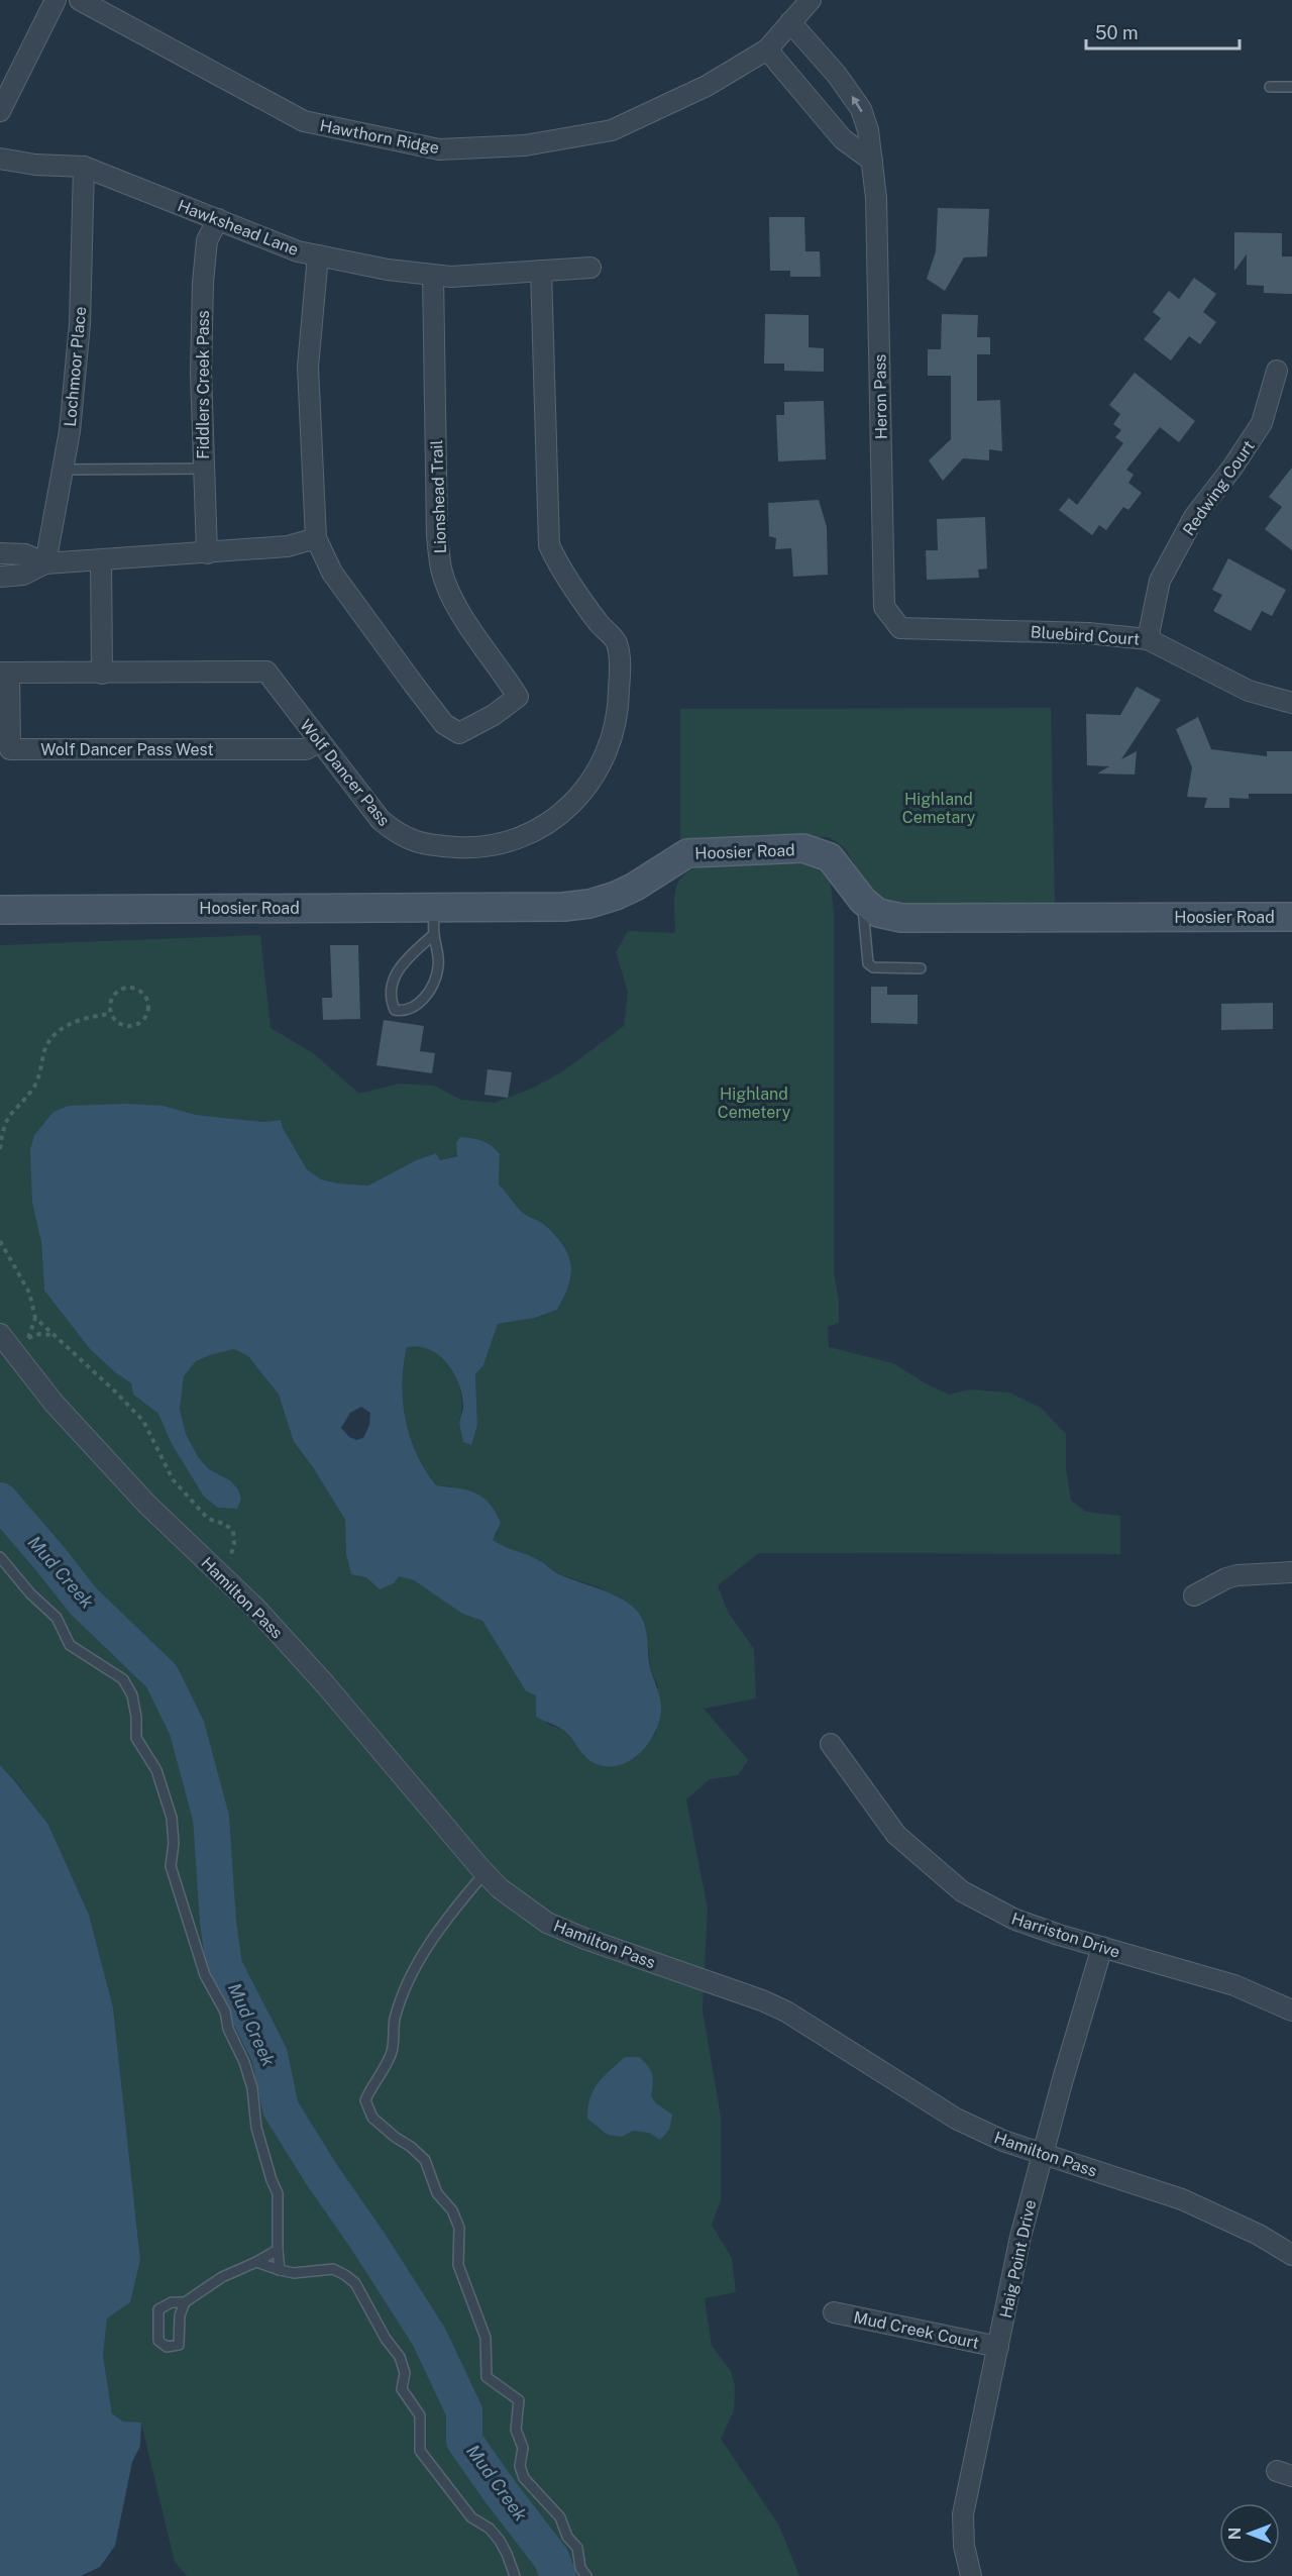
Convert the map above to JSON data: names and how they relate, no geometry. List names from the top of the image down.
{
  "streets": {
    "street": [
      "Hawthorn Ridge",
      "Hawkshead Lane",
      "Lochmoor Place",
      "Fiddlers Creek Pass",
      "Heron Pass",
      "Redwing Court",
      "Lionshead Trail",
      "Bluebird Court",
      "Wolf Dancer Pass West",
      "Wolf Dancer Pass",
      "Hoosier Road",
      "Hamilton Pass",
      "Harriston Drive",
      "Haig Point Drive",
      "Mud Creek Court"
    ]
  },
  "crossings": [
    ["Hawthorn Ridge", "Heron Pass"],
    ["Hawkshead Lane", "Lochmoor Place"],
    ["Hawkshead Lane", "Fiddlers Creek Pass"],
    ["Hawkshead Lane", "Lionshead Trail"],
    ["Hawkshead Lane", "Wolf Dancer Pass"],
    ["Heron Pass", "Bluebird Court"],
    ["Redwing Court", "Bluebird Court"],
    ["Wolf Dancer Pass West", "Wolf Dancer Pass"],
    ["Hamilton Pass", "Haig Point Drive"],
    ["Harriston Drive", "Haig Point Drive"],
    ["Haig Point Drive", "Mud Creek Court"]
  ],
  "water": ["Mud Creek"],
  "parks": ["Highland Cemetary", "Highland Cemetery"],
  "scale_bar": "50 m",
  "north": "left"
}
